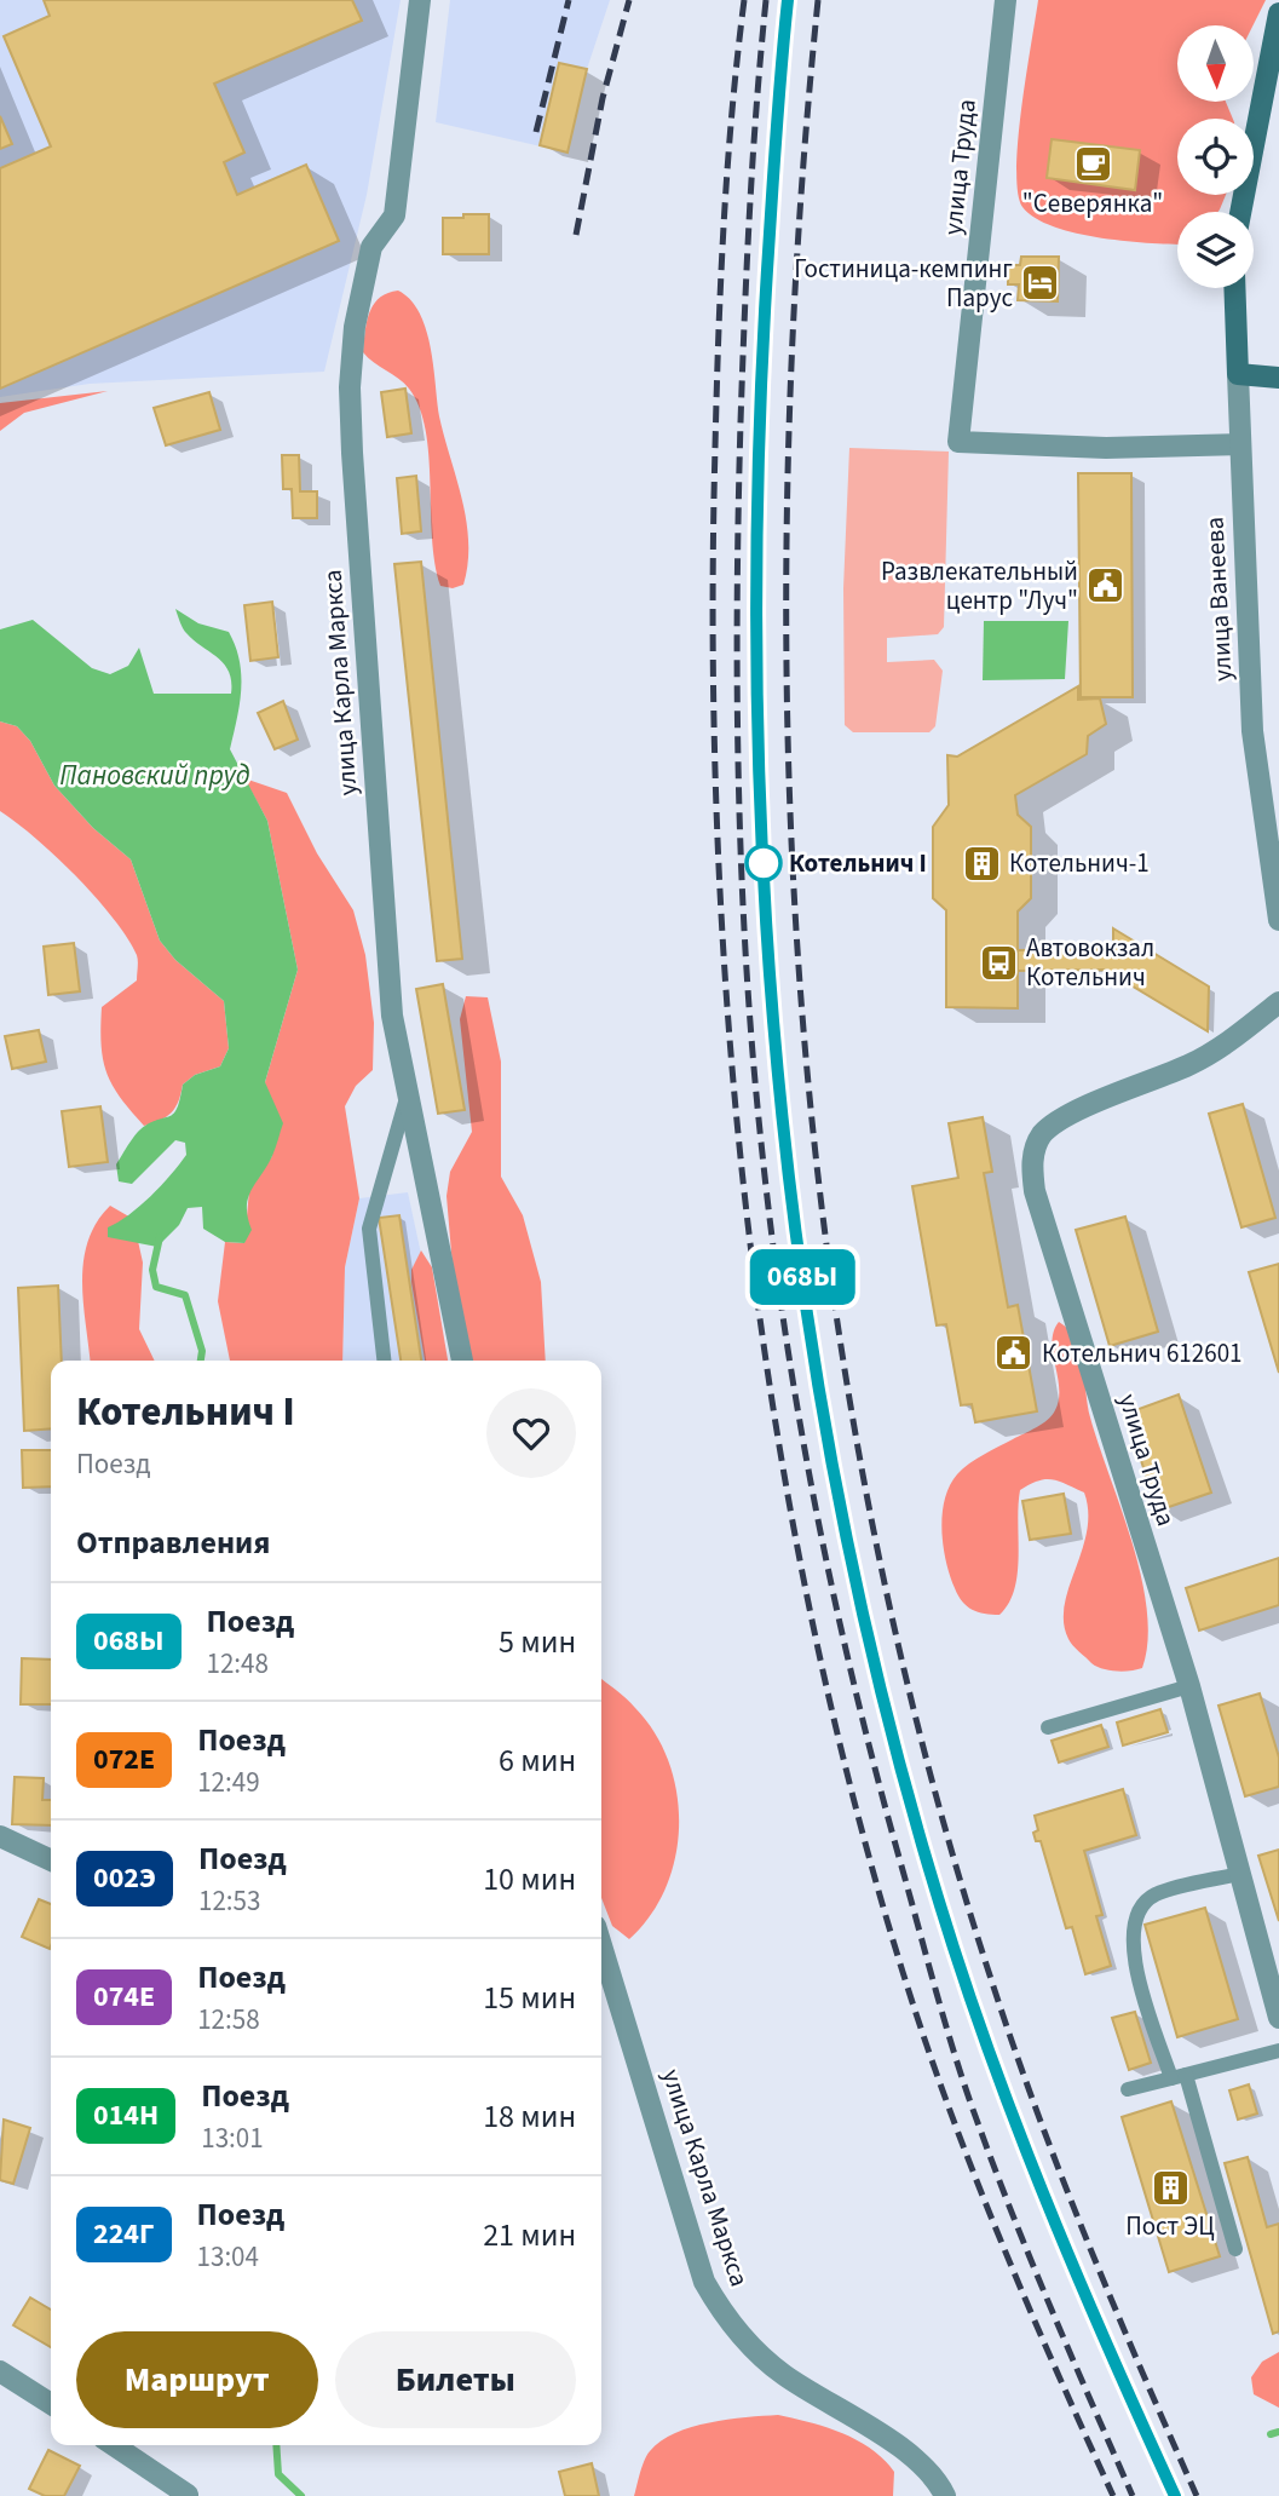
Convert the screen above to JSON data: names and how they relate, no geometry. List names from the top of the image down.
{
  "streets": {
    "street": ["улица Труда", "улица Ванеева", "улица Карла Маркса"]
  },
  "crossings": [
    ["улица Труда", "улица Ванеева"]
  ],
  "water": ["Пановский пруд"],
  "places": {
    "cafe": ["\"Северянка\""],
    "hotel": ["Гостиница-кемпинг Парус"],
    "public building": ["Развлекательный центр \"Луч\"", "Котельнич 612601"],
    "other": ["Котельнич I"],
    "building": ["Котельнич-1", "Пост ЭЦ"],
    "bus stop": ["Автовокзал Котельнич"]
  },
  "north": "bottom",
  "page": {
    "on_map": "068Ы",
    "heading": [
      ["Котельнич I", "Поезд"],
      "Отправления"
    ],
    "list": [
      {
        "mark": "068Ы",
        "name": "Поезд",
        "note": "12:48",
        "value": "5 мин"
      },
      {
        "mark": "072Е",
        "name": "Поезд",
        "note": "12:49",
        "value": "6 мин"
      },
      {
        "mark": "002Э",
        "name": "Поезд",
        "note": "12:53",
        "value": "10 мин"
      },
      {
        "mark": "074Е",
        "name": "Поезд",
        "note": "12:58",
        "value": "15 мин"
      },
      {
        "mark": "014Н",
        "name": "Поезд",
        "note": "13:01",
        "value": "18 мин"
      },
      {
        "mark": "224Г",
        "name": "Поезд",
        "note": "13:04",
        "value": "21 мин"
      }
    ],
    "buttons": ["Маршрут", "Билеты"]
  }
}
